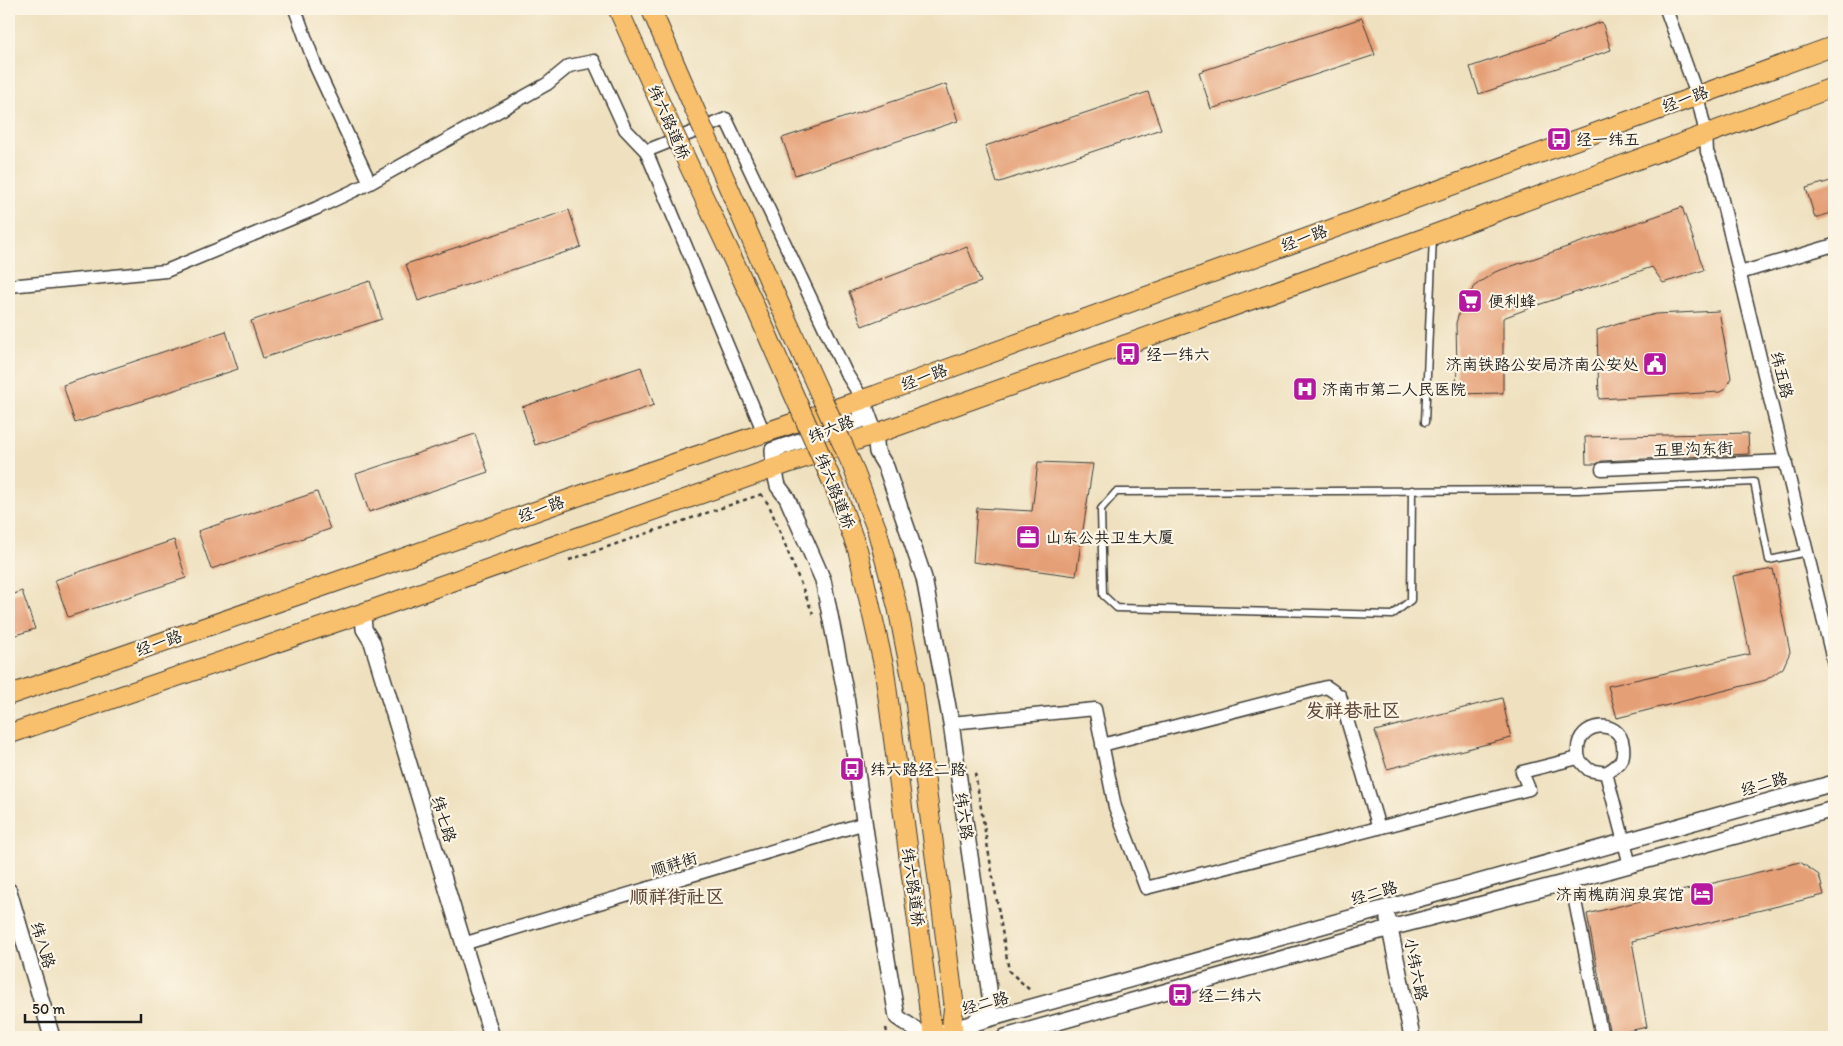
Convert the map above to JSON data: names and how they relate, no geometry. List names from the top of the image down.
{
  "streets": {
    "main road": ["经一路", "纬六路道桥"],
    "street": [
      "纬五路",
      "纬六路",
      "五里沟东街",
      "经二路",
      "纬七路",
      "顺祥街",
      "纬八路",
      "小纬六路"
    ]
  },
  "crossings": [
    ["经一路", "纬五路"],
    ["经一路", "纬六路"],
    ["纬六路道桥", "纬六路"],
    ["纬六路道桥", "经二路"],
    ["纬五路", "五里沟东街"],
    ["纬六路", "经二路"],
    ["经二路", "小纬六路"],
    ["纬七路", "顺祥街"]
  ],
  "districts": ["发祥巷社区", "顺祥街社区"],
  "places": {
    "bus stop": [
      "经一纬五",
      "经一纬六",
      "纬六路经二路",
      "经二纬六"
    ],
    "supermarket": ["便利蜂"],
    "public building": ["济南铁路公安局济南公安处"],
    "hospital": ["济南市第二人民医院"],
    "office": ["山东公共卫生大厦"],
    "hotel": ["济南槐荫润泉宾馆"]
  },
  "scale_bar": "50 m"
}
